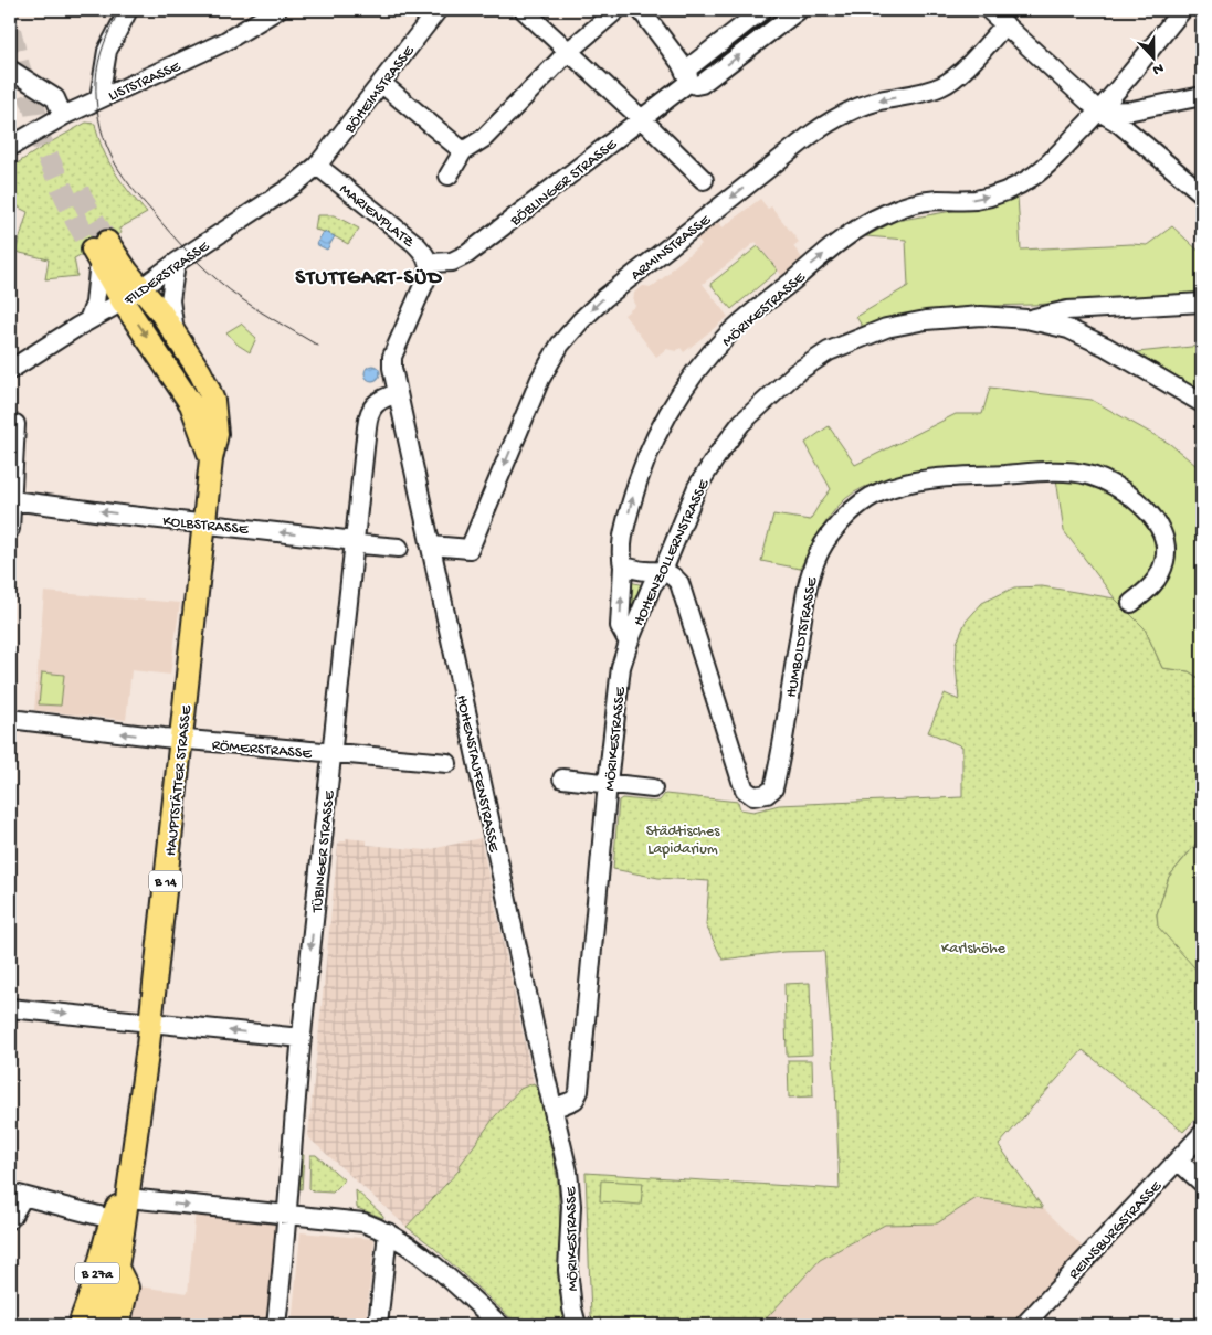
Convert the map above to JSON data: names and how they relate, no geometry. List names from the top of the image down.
{
  "streets": {
    "main road": ["HAUPTSTÄTTER STRASSE", "B 14", "B 27a"],
    "street": [
      "LISTSTRASSE",
      "BÖHEIMSTRASSE",
      "BÖBLINGER STRASSE",
      "MARIENPLATZ",
      "ARMINSTRASSE",
      "FILDERSTRASSE",
      "MÖRIKESTRASSE",
      "KOLBSTRASSE",
      "HOHENZOLLERNSTRASSE",
      "HUMBOLDTSTRASSE",
      "RÖMERSTRASSE",
      "HOHENSTAUFENSTRASSE",
      "TÜBINGER STRASSE",
      "REINSBURGSTRASSE"
    ]
  },
  "crossings": [
    ["BÖHEIMSTRASSE", "MARIENPLATZ"],
    ["BÖHEIMSTRASSE", "FILDERSTRASSE"],
    ["BÖBLINGER STRASSE", "MARIENPLATZ"],
    ["MARIENPLATZ", "FILDERSTRASSE"],
    ["ARMINSTRASSE", "HOHENSTAUFENSTRASSE"],
    ["FILDERSTRASSE", "HAUPTSTÄTTER STRASSE"],
    ["FILDERSTRASSE", "B 14"],
    ["MÖRIKESTRASSE", "HOHENZOLLERNSTRASSE"],
    ["MÖRIKESTRASSE", "HOHENSTAUFENSTRASSE"],
    ["KOLBSTRASSE", "HAUPTSTÄTTER STRASSE"],
    ["KOLBSTRASSE", "TÜBINGER STRASSE"],
    ["HOHENZOLLERNSTRASSE", "HUMBOLDTSTRASSE"],
    ["RÖMERSTRASSE", "HAUPTSTÄTTER STRASSE"],
    ["RÖMERSTRASSE", "TÜBINGER STRASSE"],
    ["HOHENSTAUFENSTRASSE", "TÜBINGER STRASSE"],
    ["HAUPTSTÄTTER STRASSE", "B 14"],
    ["HAUPTSTÄTTER STRASSE", "B 27a"]
  ],
  "one_way": [
    "ARMINSTRASSE",
    "MÖRIKESTRASSE",
    "KOLBSTRASSE",
    "RÖMERSTRASSE"
  ],
  "districts": ["STUTTGART-SÜD"],
  "parks": ["Städtisches Lapidarium", "Karlshöhe"],
  "north": "bottom"
}
